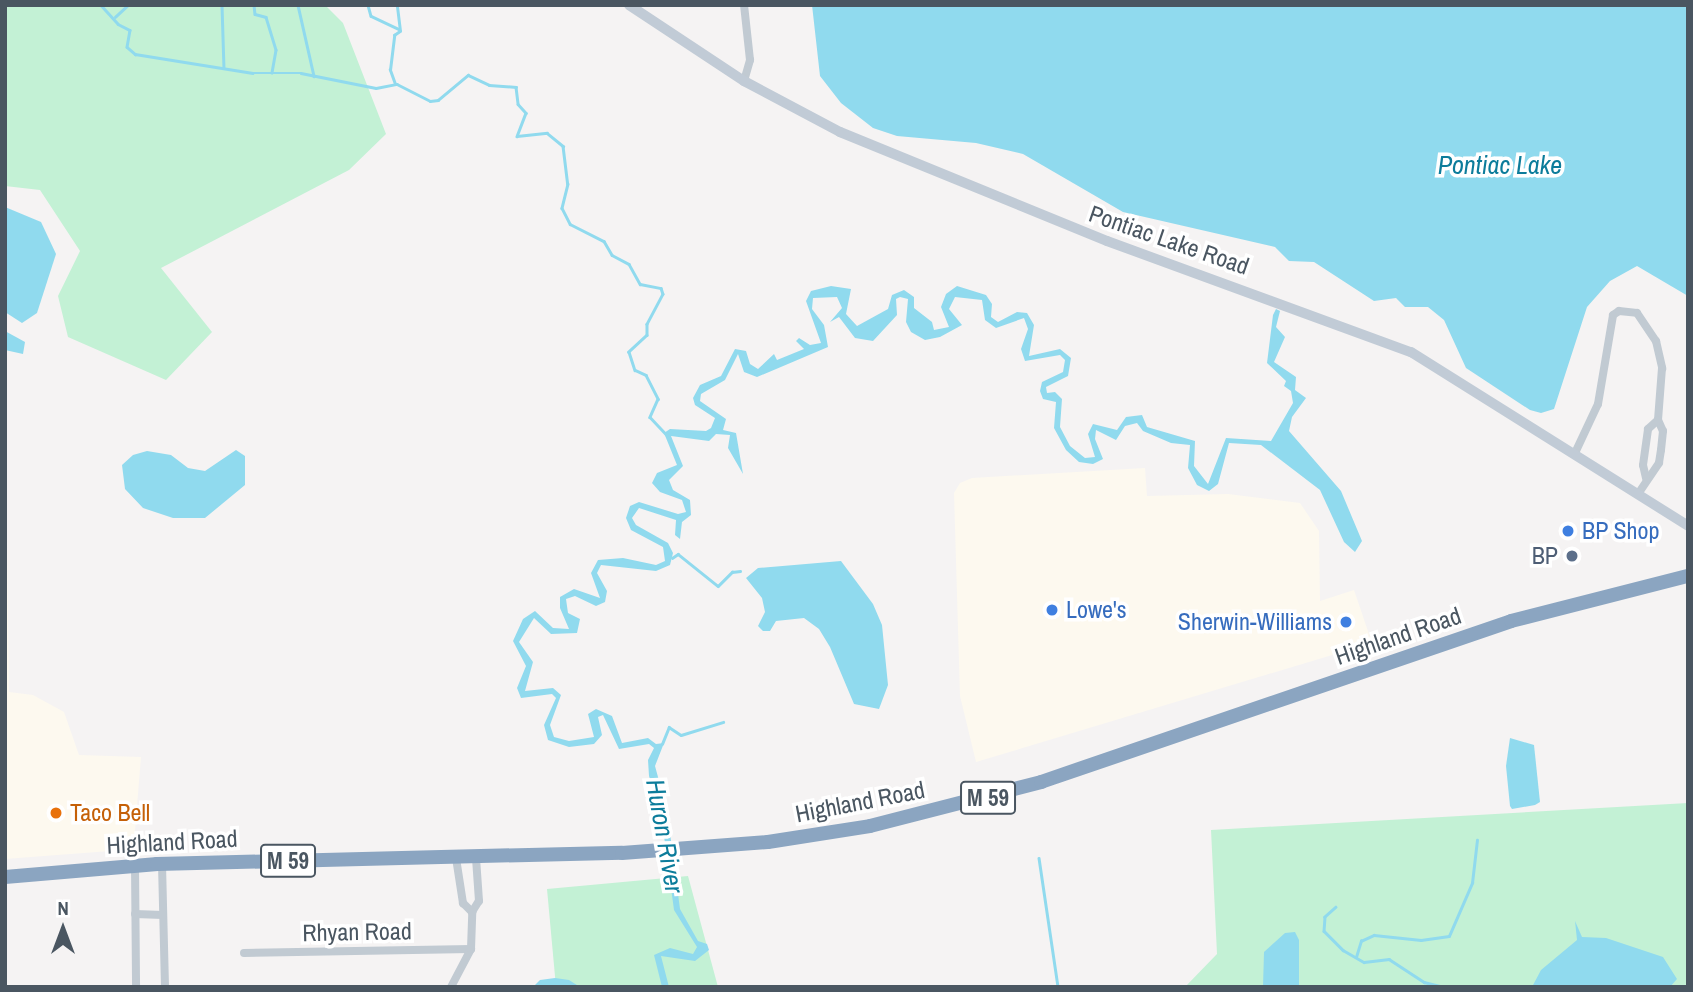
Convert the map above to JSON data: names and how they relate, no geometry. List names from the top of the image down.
{
  "streets": {
    "highway": ["Highland Road", "M 59"],
    "street": ["Pontiac Lake Road", "Rhyan Road"]
  },
  "water": ["Pontiac Lake", "Huron River"],
  "places": [
    "BP Shop",
    "BP",
    "Lowe's",
    "Sherwin-Williams",
    "Taco Bell"
  ],
  "north": "top"
}
